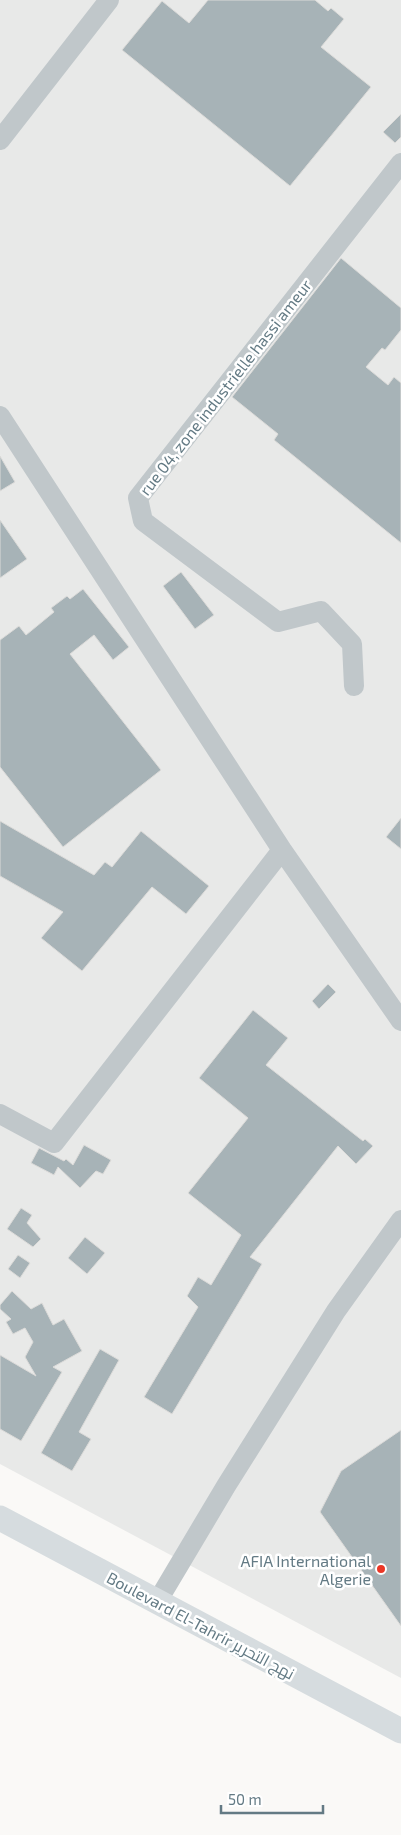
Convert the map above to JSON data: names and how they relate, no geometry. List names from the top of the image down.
{
  "streets": {
    "main road": ["Boulevard El-Tahrir نهج التحرير"],
    "street": ["rue 04, zone industrielle hassi ameur"]
  },
  "places": ["AFIA International Algerie"],
  "scale_bar": "50 m"
}
